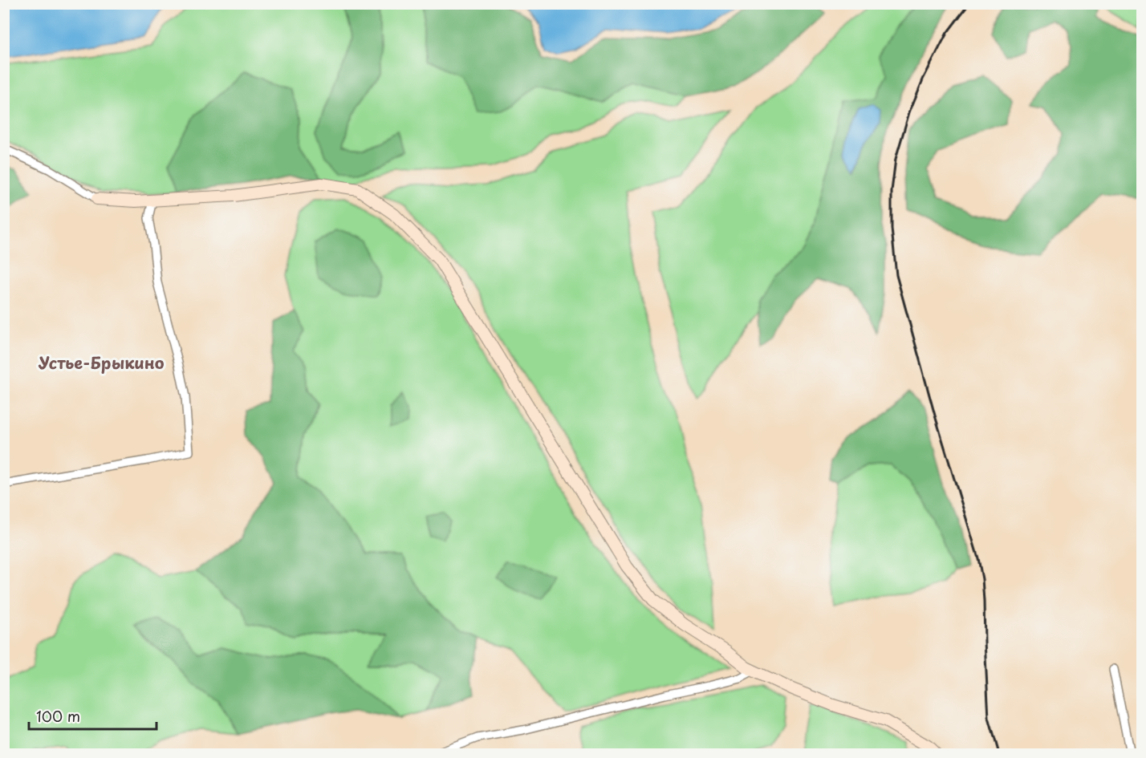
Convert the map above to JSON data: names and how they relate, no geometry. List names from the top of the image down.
{
  "districts": ["Устье-Брыкино"],
  "scale_bar": "100 m"
}
